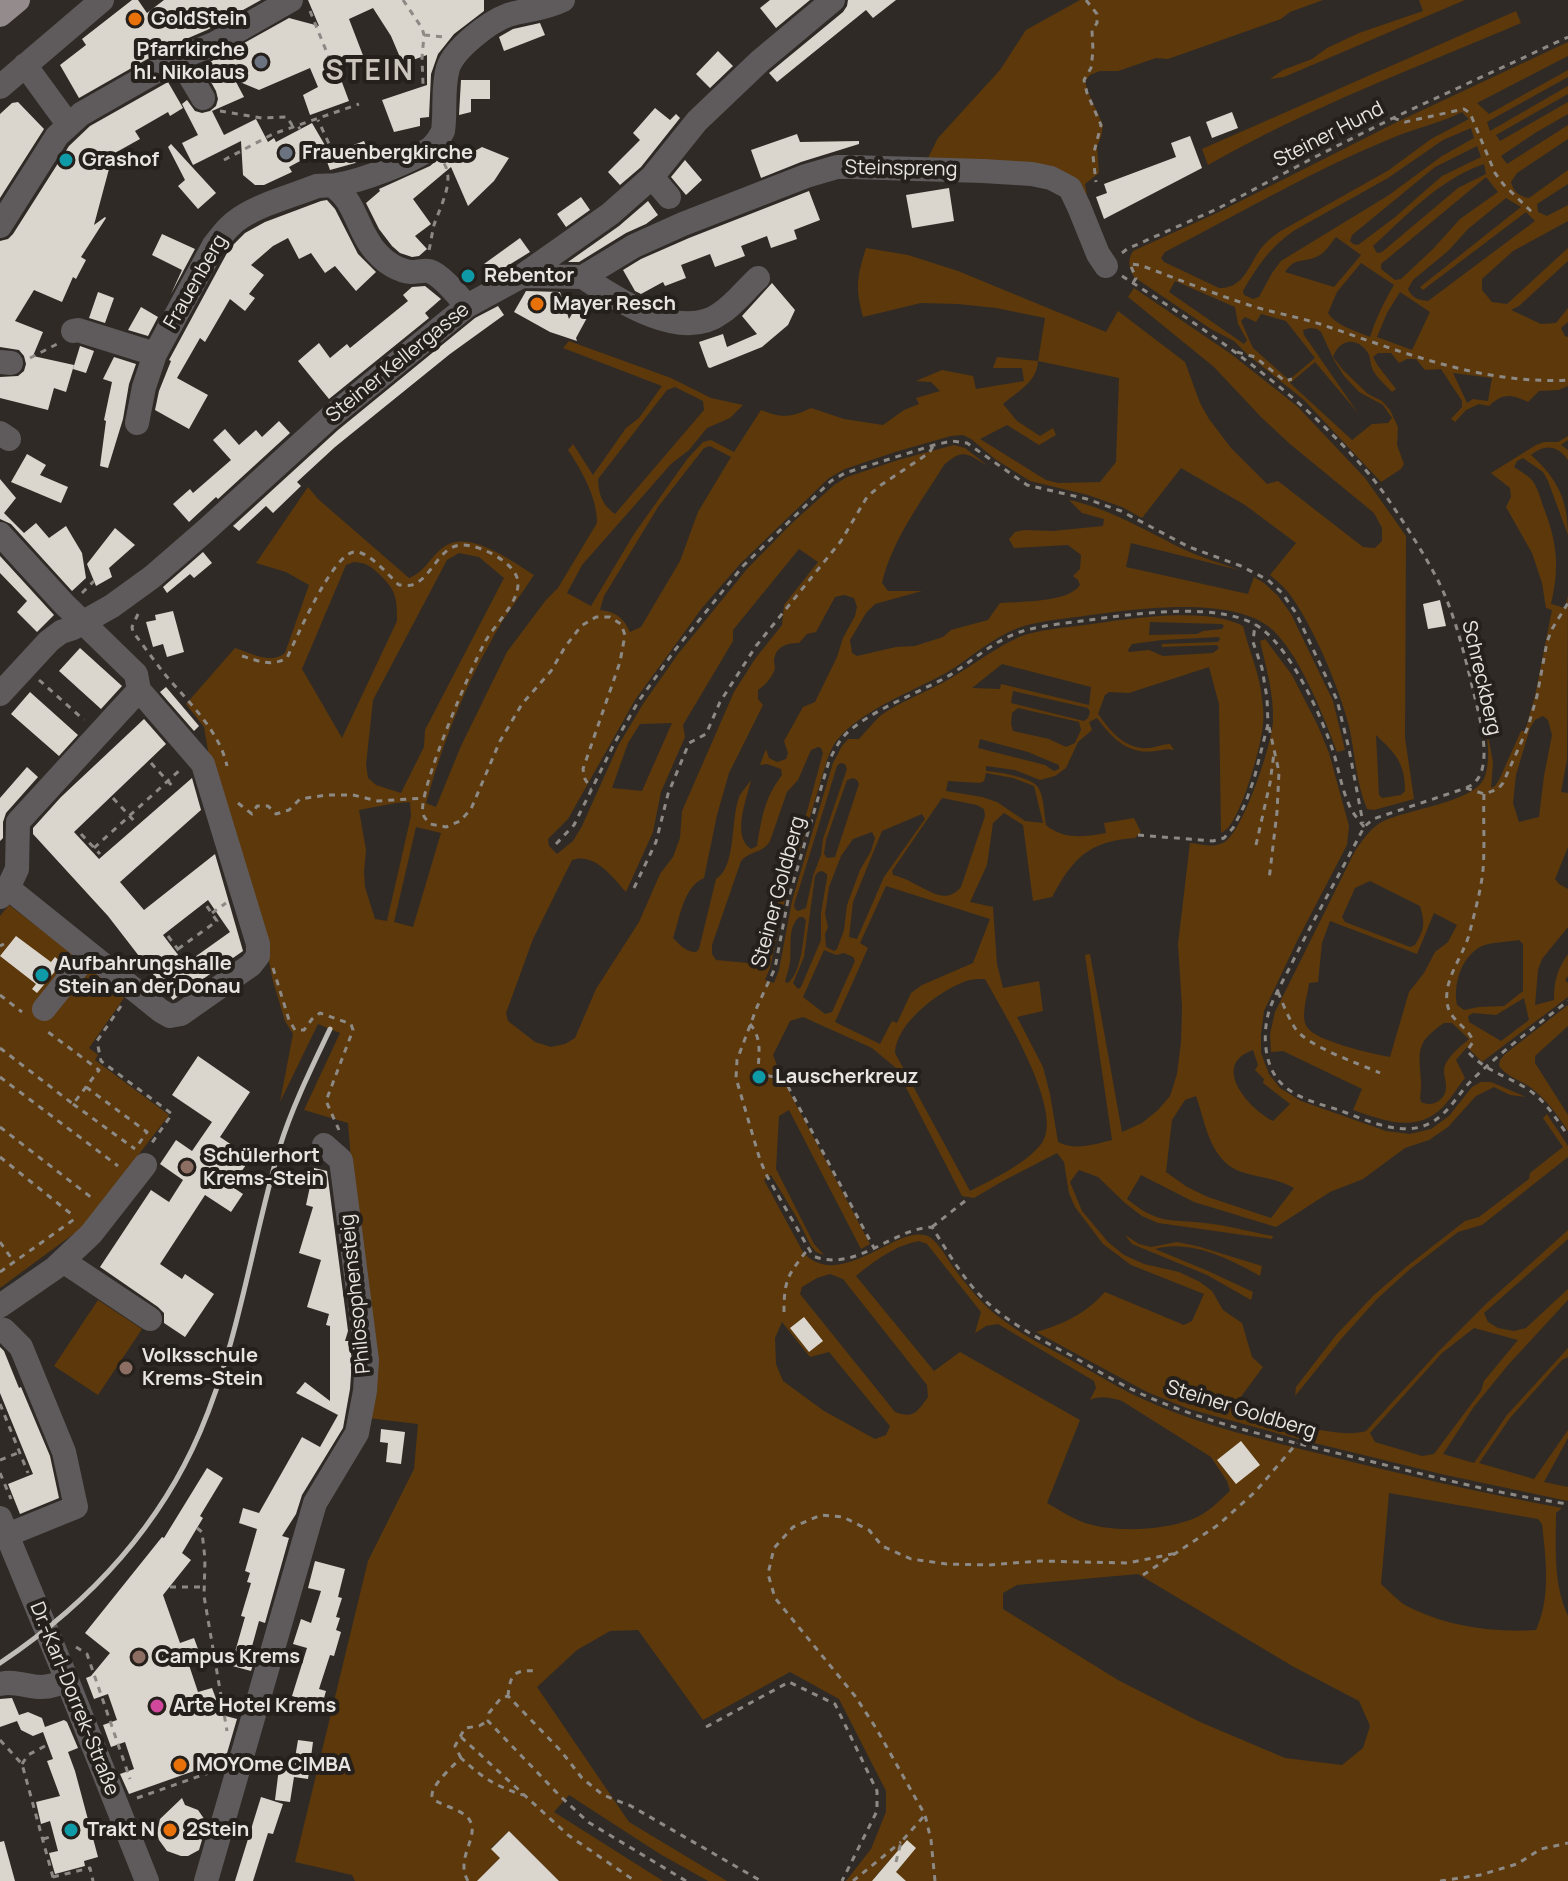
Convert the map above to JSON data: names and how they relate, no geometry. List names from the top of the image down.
{
  "streets": {
    "street": [
      "Steinspreng",
      "Frauenberg",
      "Steiner Kellergasse",
      "Philosophensteig",
      "Dr.-Karl-Dorrek-Straße"
    ],
    "path": ["Steiner Hund", "Schreckberg", "Steiner Goldberg"]
  },
  "crossings": [
    ["Steiner Hund", "Steinspreng"],
    ["Steiner Hund", "Schreckberg"],
    ["Steinspreng", "Schreckberg"]
  ],
  "districts": ["STEIN"],
  "places": [
    "GoldStein",
    "Pfarrkirche hl. Nikolaus",
    "Frauenbergkirche",
    "Grashof",
    "Rebentor",
    "Mayer Resch",
    "Aufbahrungshalle Stein an der Donau",
    "Lauscherkreuz",
    "Schülerhort Krems-Stein",
    "Volksschule Krems-Stein",
    "Campus Krems",
    "Arte Hotel Krems",
    "MOYOme CIMBA",
    "Trakt N",
    "2Stein"
  ]
}
